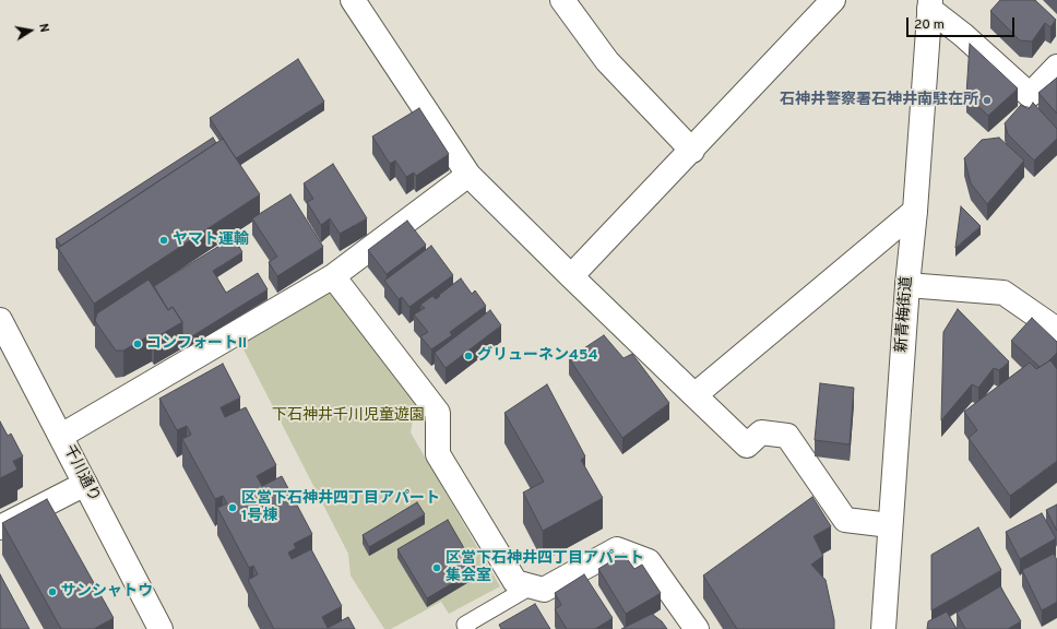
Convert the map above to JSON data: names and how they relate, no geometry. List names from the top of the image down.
{
  "streets": {
    "street": ["新青梅街道", "千川通り"]
  },
  "parks": ["下石神井千川児童遊園"],
  "places": [
    "石神井警察署石神井南駐在所",
    "ヤマト運輸",
    "コンフォートII",
    "グリューネン454",
    "区営下石神井四丁目アパート 1号棟",
    "区営下石神井四丁目アパート 集会室",
    "サンシャトウ"
  ],
  "scale_bar": "20 m",
  "north": "right"
}
